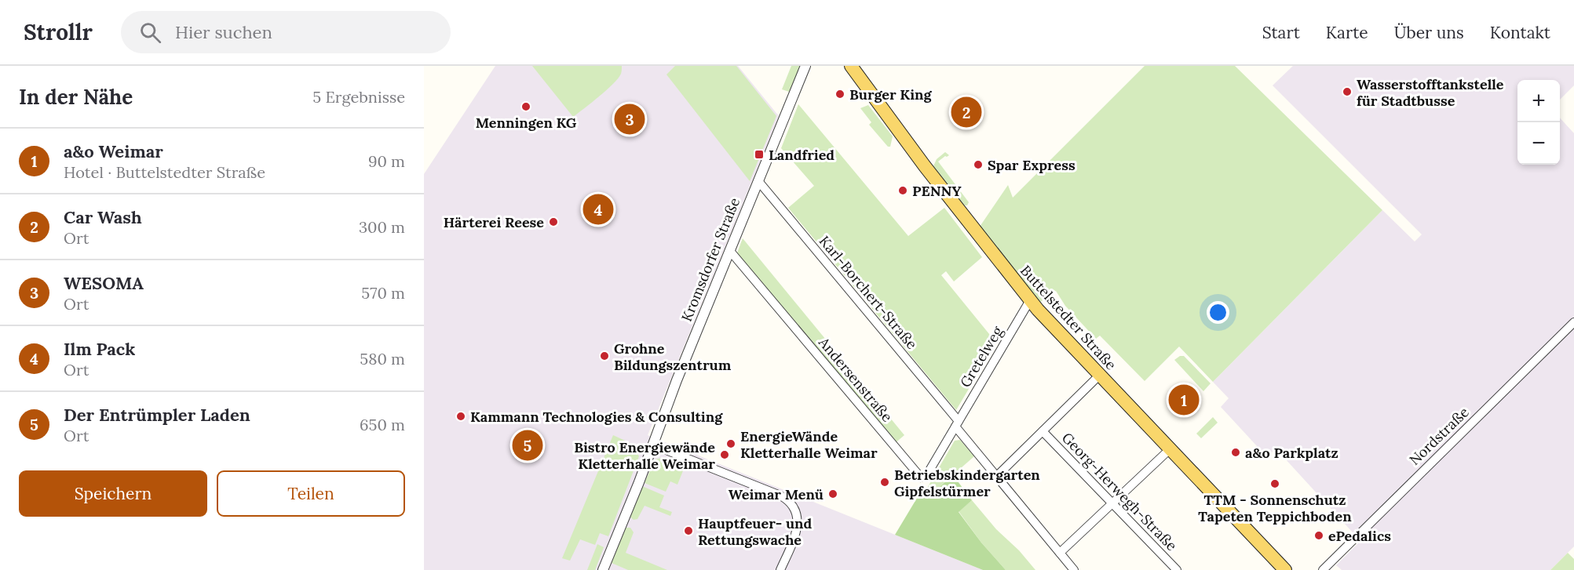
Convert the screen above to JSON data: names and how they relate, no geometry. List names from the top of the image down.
{
  "streets": {
    "main road": ["Buttelstedter Straße"],
    "street": [
      "Kromsdorfer Straße",
      "Karl-Borchert-Straße",
      "Gretelweg",
      "Andersenstraße",
      "Nordstraße",
      "Georg-Herwegh-Straße"
    ]
  },
  "crossings": [
    ["Kromsdorfer Straße", "Karl-Borchert-Straße"],
    ["Kromsdorfer Straße", "Andersenstraße"],
    ["Karl-Borchert-Straße", "Gretelweg"],
    ["Karl-Borchert-Straße", "Andersenstraße"],
    ["Buttelstedter Straße", "Gretelweg"],
    ["Gretelweg", "Andersenstraße"]
  ],
  "places": {
    "other": [
      "Wasserstofftankstelle für Stadtbusse",
      "Burger King",
      "Menningen KG",
      "Spar Express",
      "PENNY",
      "Härterei Reese",
      "Grohne Bildungszentrum",
      "Kammann Technologies & Consulting",
      "EnergieWände Kletterhalle Weimar",
      "a&o Parkplatz",
      "Bistro Energiewände Kletterhalle Weimar",
      "Betriebskindergarten Gipfelstürmer",
      "TTM - Sonnenschutz Tapeten Teppichboden",
      "Weimar Menü",
      "Hauptfeuer- und Rettungswache",
      "ePedalics"
    ],
    "transit": ["Landfried"]
  },
  "page": {
    "header": "Strollr",
    "search": "Hier suchen",
    "nav": [
      "Start",
      "Karte",
      "Über uns",
      "Kontakt"
    ],
    "heading": ["In der Nähe", "5 Ergebnisse"],
    "map_buttons": ["+", "−"],
    "pins": [
      "2",
      "3",
      "4",
      "1",
      "5"
    ],
    "list": [
      {
        "mark": "1",
        "name": "a&o Weimar",
        "note": "Hotel · Buttelstedter Straße",
        "value": "90 m"
      },
      {
        "mark": "2",
        "name": "Car Wash",
        "note": "Ort",
        "value": "300 m"
      },
      {
        "mark": "3",
        "name": "WESOMA",
        "note": "Ort",
        "value": "570 m"
      },
      {
        "mark": "4",
        "name": "Ilm Pack",
        "note": "Ort",
        "value": "580 m"
      },
      {
        "mark": "5",
        "name": "Der Entrümpler Laden",
        "note": "Ort",
        "value": "650 m"
      }
    ],
    "buttons": ["Speichern", "Teilen"]
  }
}
